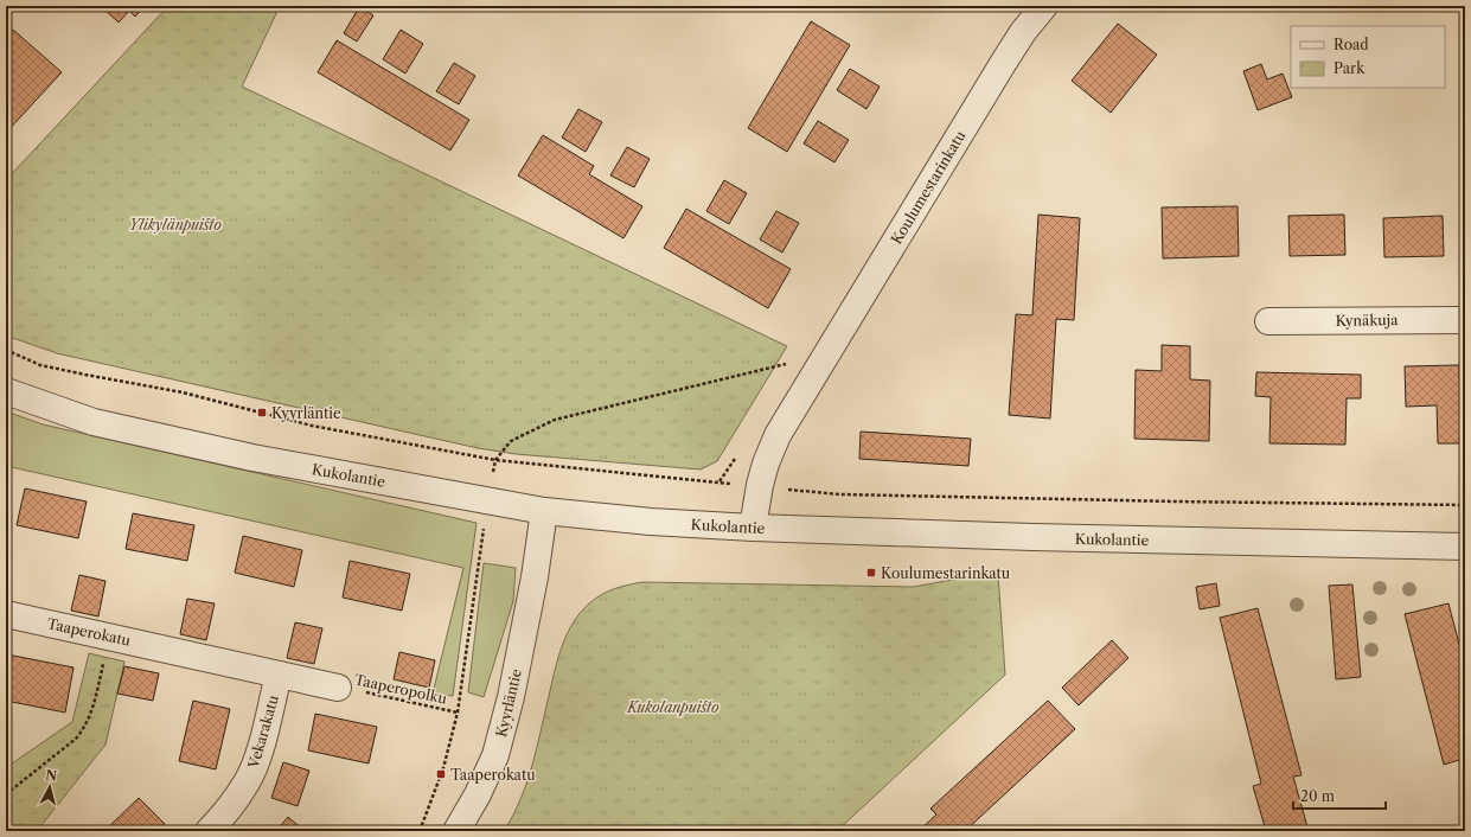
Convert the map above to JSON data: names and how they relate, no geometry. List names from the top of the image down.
{
  "streets": {
    "street": [
      "Koulumestarinkatu",
      "Kynäkuja",
      "Kukolantie",
      "Taaperokatu",
      "Kyyrläntie",
      "Vekarakatu"
    ],
    "path": ["Taaperopolku"]
  },
  "crossings": [
    ["Koulumestarinkatu", "Kukolantie"],
    ["Kukolantie", "Kyyrläntie"],
    ["Taaperokatu", "Taaperopolku"],
    ["Taaperokatu", "Vekarakatu"]
  ],
  "parks": ["Ylikylänpuisto", "Kukolanpuisto"],
  "places": {
    "transit": ["Kyyrläntie", "Koulumestarinkatu", "Taaperokatu"]
  },
  "legend": ["Road", "Park"],
  "scale_bar": "20 m",
  "north": "top"
}
